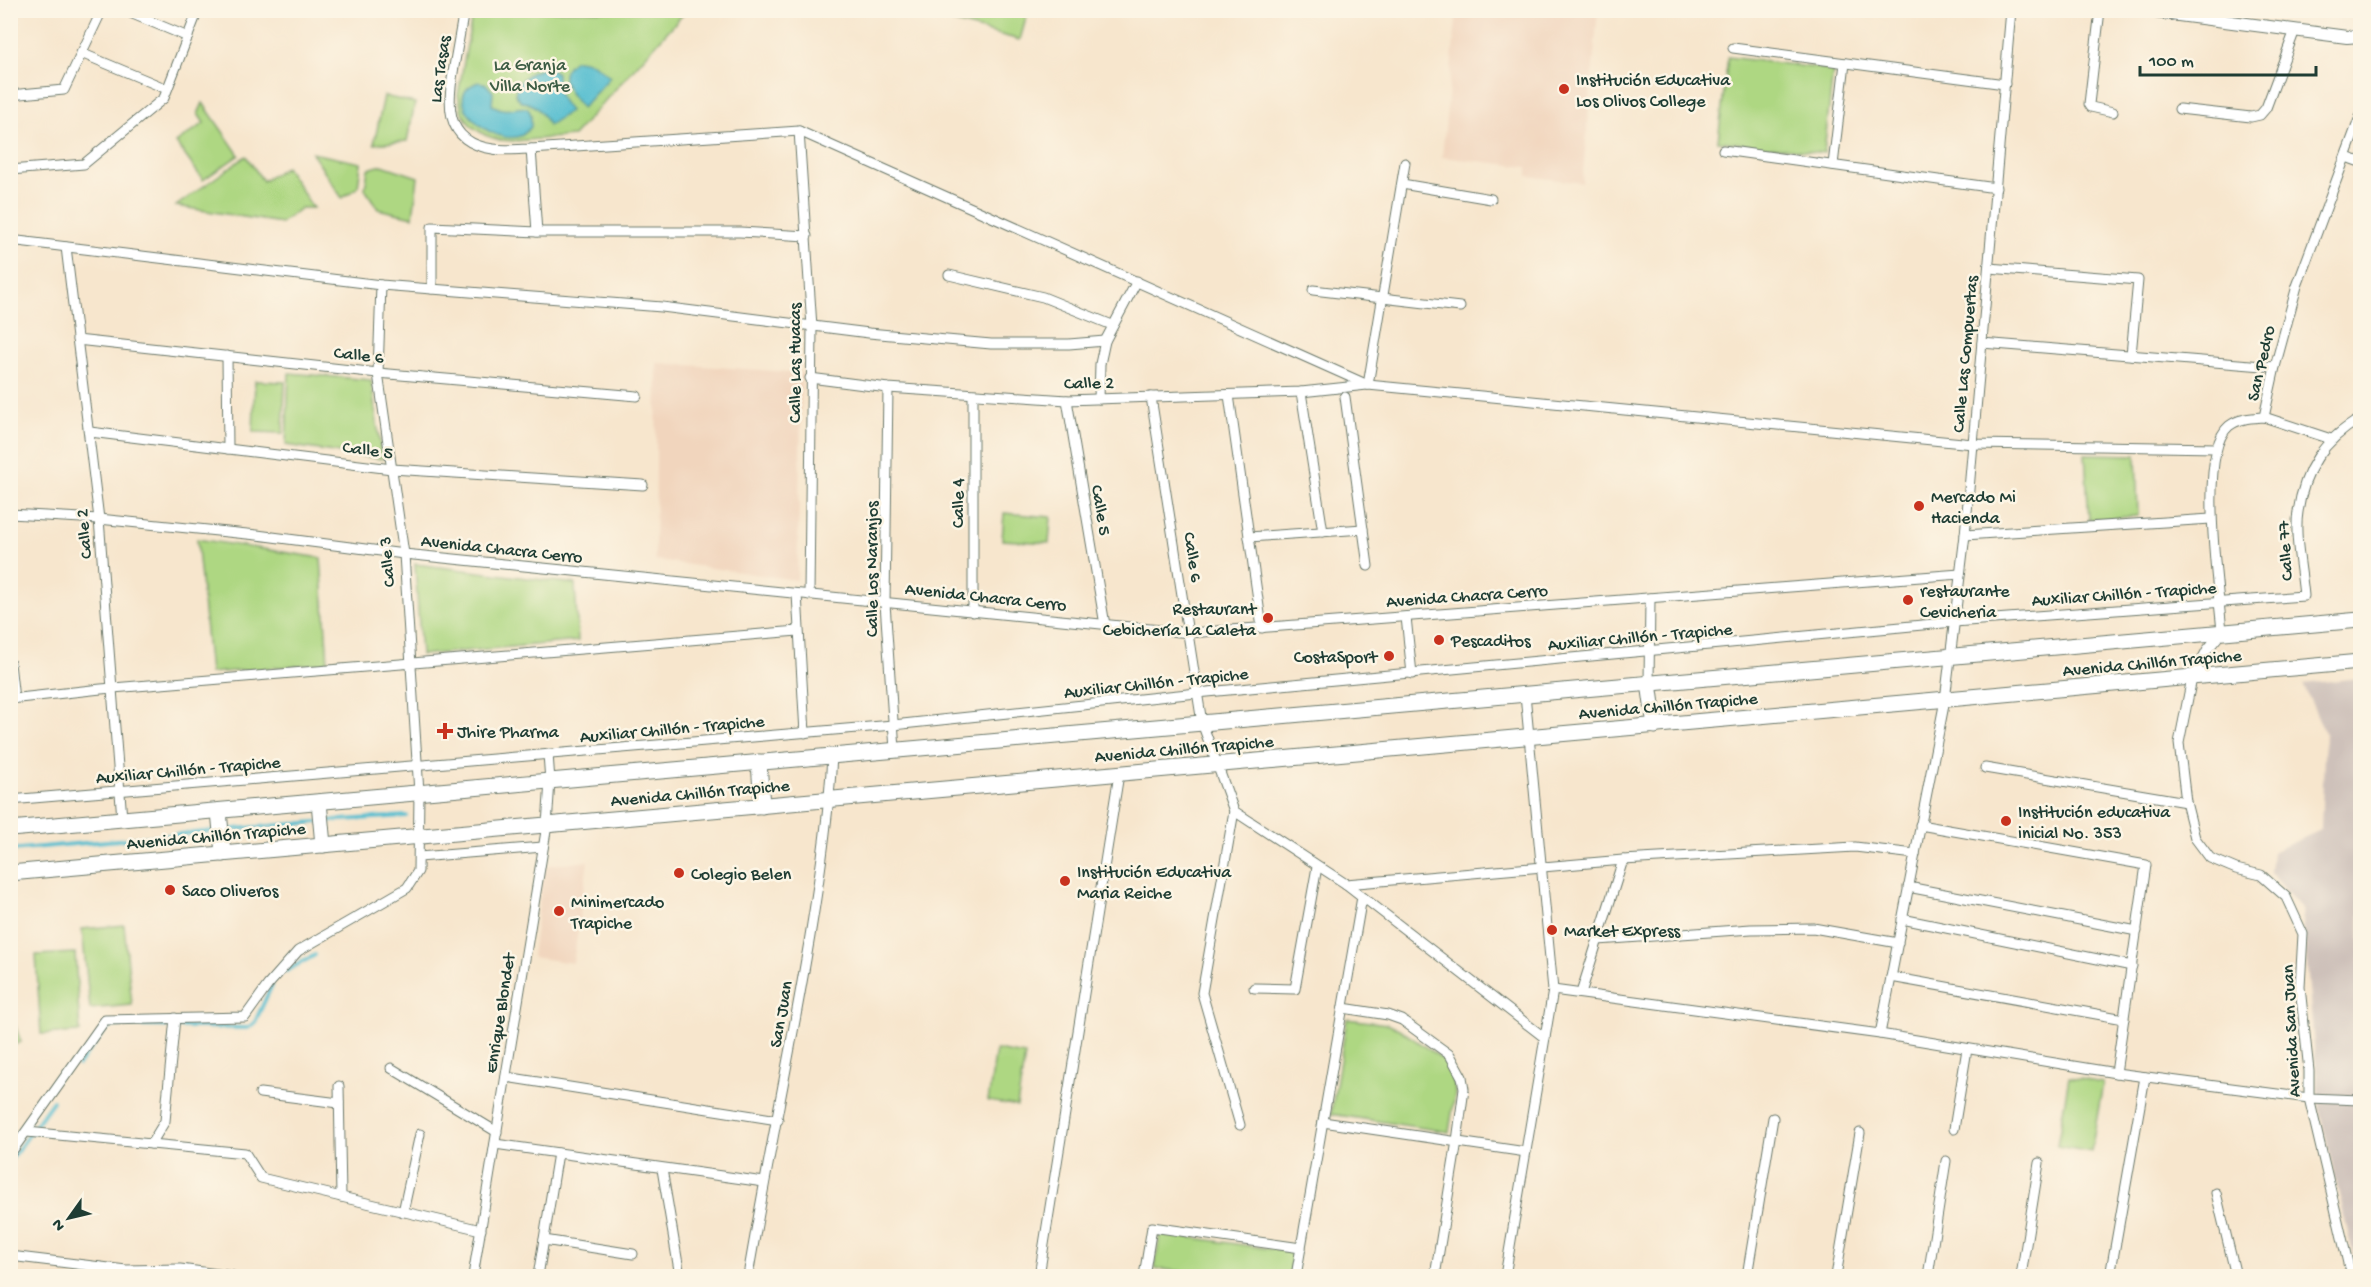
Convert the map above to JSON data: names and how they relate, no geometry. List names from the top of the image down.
{
  "streets": {
    "main road": ["Avenida Chillón Trapiche"],
    "street": [
      "Las Tasas",
      "Calle 6",
      "Calle Las Compuertas",
      "Calle Las Huacas",
      "San Pedro",
      "Calle 2",
      "Calle 5",
      "Calle 4",
      "Avenida Chacra Cerro",
      "Calle 77",
      "Calle 3",
      "Calle Los Naranjos",
      "Auxiliar Chillón - Trapiche",
      "Enrique Blondet",
      "San Juan",
      "Avenida San Juan"
    ]
  },
  "crossings": [
    ["Calle 6", "Calle 2"],
    ["Calle 6", "Avenida Chacra Cerro"],
    ["Calle 6", "Calle 3"],
    ["Calle 6", "Auxiliar Chillón - Trapiche"],
    ["Calle 6", "Avenida Chillón Trapiche"],
    ["Calle Las Compuertas", "Avenida Chacra Cerro"],
    ["Calle Las Compuertas", "Auxiliar Chillón - Trapiche"],
    ["Calle Las Compuertas", "Avenida Chillón Trapiche"],
    ["Calle Las Huacas", "Calle 2"],
    ["Calle Las Huacas", "Avenida Chacra Cerro"],
    ["Calle 2", "Calle 5"],
    ["Calle 2", "Calle 4"],
    ["Calle 2", "Avenida Chacra Cerro"],
    ["Calle 2", "Calle Los Naranjos"],
    ["Calle 2", "Auxiliar Chillón - Trapiche"],
    ["Calle 2", "Avenida Chillón Trapiche"],
    ["Calle 5", "Avenida Chacra Cerro"],
    ["Calle 5", "Calle 3"],
    ["Calle 4", "Avenida Chacra Cerro"],
    ["Avenida Chacra Cerro", "Calle 3"],
    ["Avenida Chacra Cerro", "Calle Los Naranjos"],
    ["Calle 77", "Auxiliar Chillón - Trapiche"],
    ["Calle 3", "Auxiliar Chillón - Trapiche"],
    ["Calle 3", "Avenida Chillón Trapiche"],
    ["Calle Los Naranjos", "Auxiliar Chillón - Trapiche"],
    ["Calle Los Naranjos", "Avenida Chillón Trapiche"],
    ["Auxiliar Chillón - Trapiche", "Enrique Blondet"],
    ["Avenida Chillón Trapiche", "Enrique Blondet"],
    ["Avenida Chillón Trapiche", "San Juan"],
    ["Avenida Chillón Trapiche", "Avenida San Juan"]
  ],
  "parks": ["La Granja Villa Norte"],
  "places": {
    "other": [
      "Institución Educativa Los Olivos College",
      "Mercado Mi Hacienda",
      "restaurante Cevicheria",
      "Restaurant Cebichería La Caleta",
      "Pescaditos",
      "CostaSport",
      "Institución educativa inicial No. 353",
      "Colegio Belen",
      "Institución Educativa Maria Reiche",
      "Saco Oliveros",
      "Minimercado Trapiche",
      "Market Express"
    ],
    "health": ["Jhire Pharma"]
  },
  "scale_bar": "100 m",
  "north": "bottom left"
}
